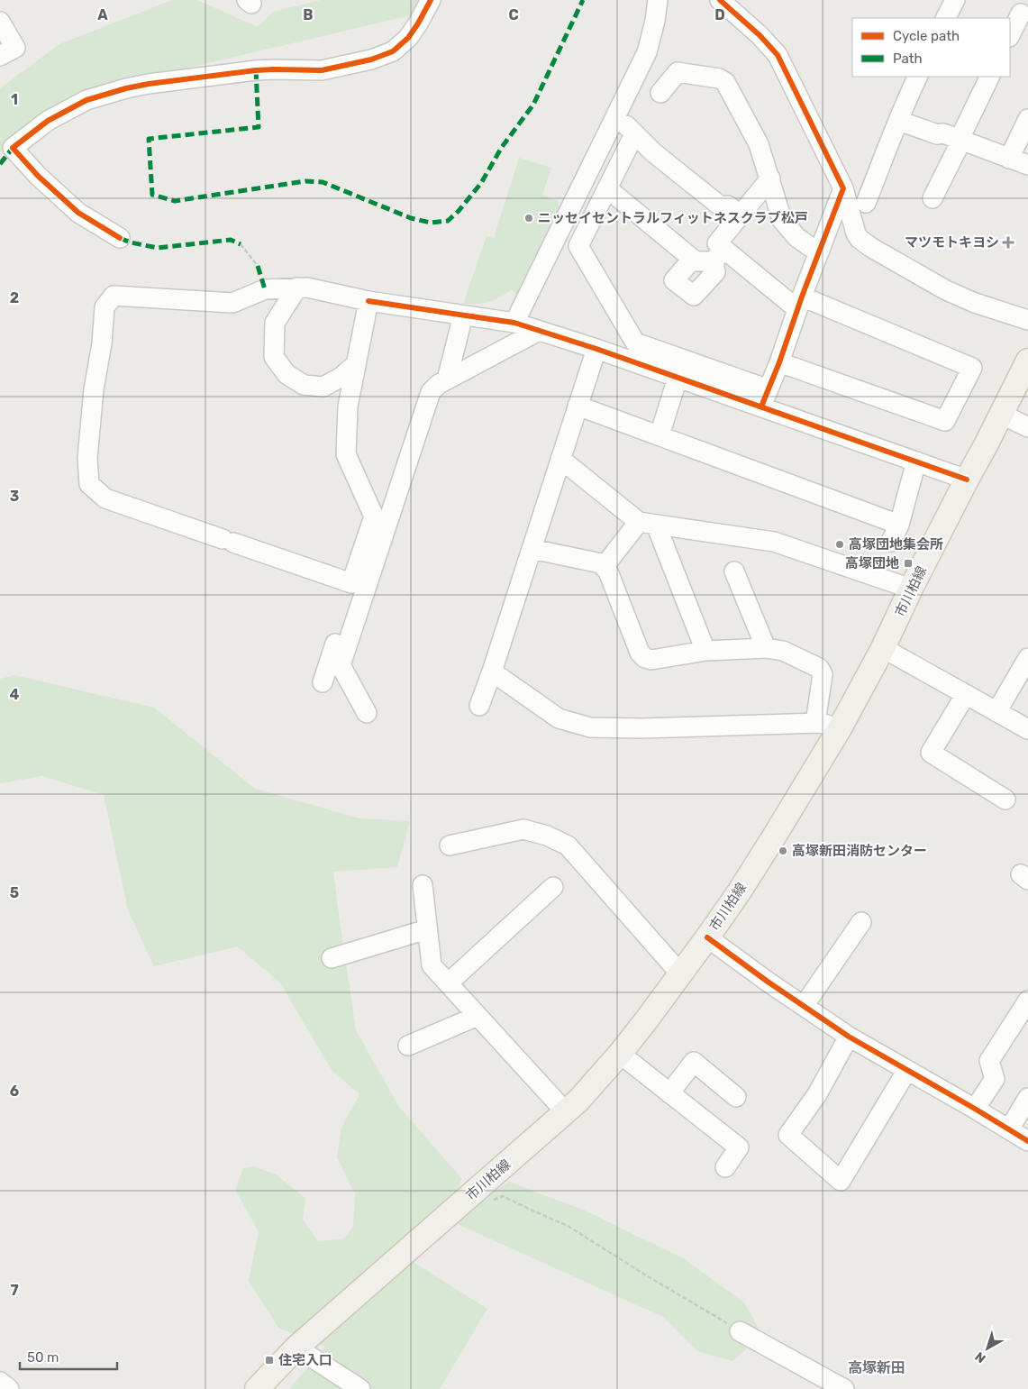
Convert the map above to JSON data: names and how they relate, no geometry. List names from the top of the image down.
{
  "streets": {
    "main road": ["市川柏線"]
  },
  "districts": ["高塚新田"],
  "places": {
    "other": ["ニッセイセントラルフィットネスクラブ松戸", "高塚団地集会所", "高塚新田消防センター"],
    "health": ["マツモトキヨシ"],
    "transit": ["高塚団地", "住宅入口"]
  },
  "legend": ["Cycle path", "Path"],
  "scale_bar": "50 m",
  "north": "bottom left",
  "grid": {
    "columns": [
      "A",
      "B",
      "C",
      "D"
    ],
    "rows": [
      "1",
      "2",
      "3",
      "4",
      "5",
      "6",
      "7"
    ]
  }
}
